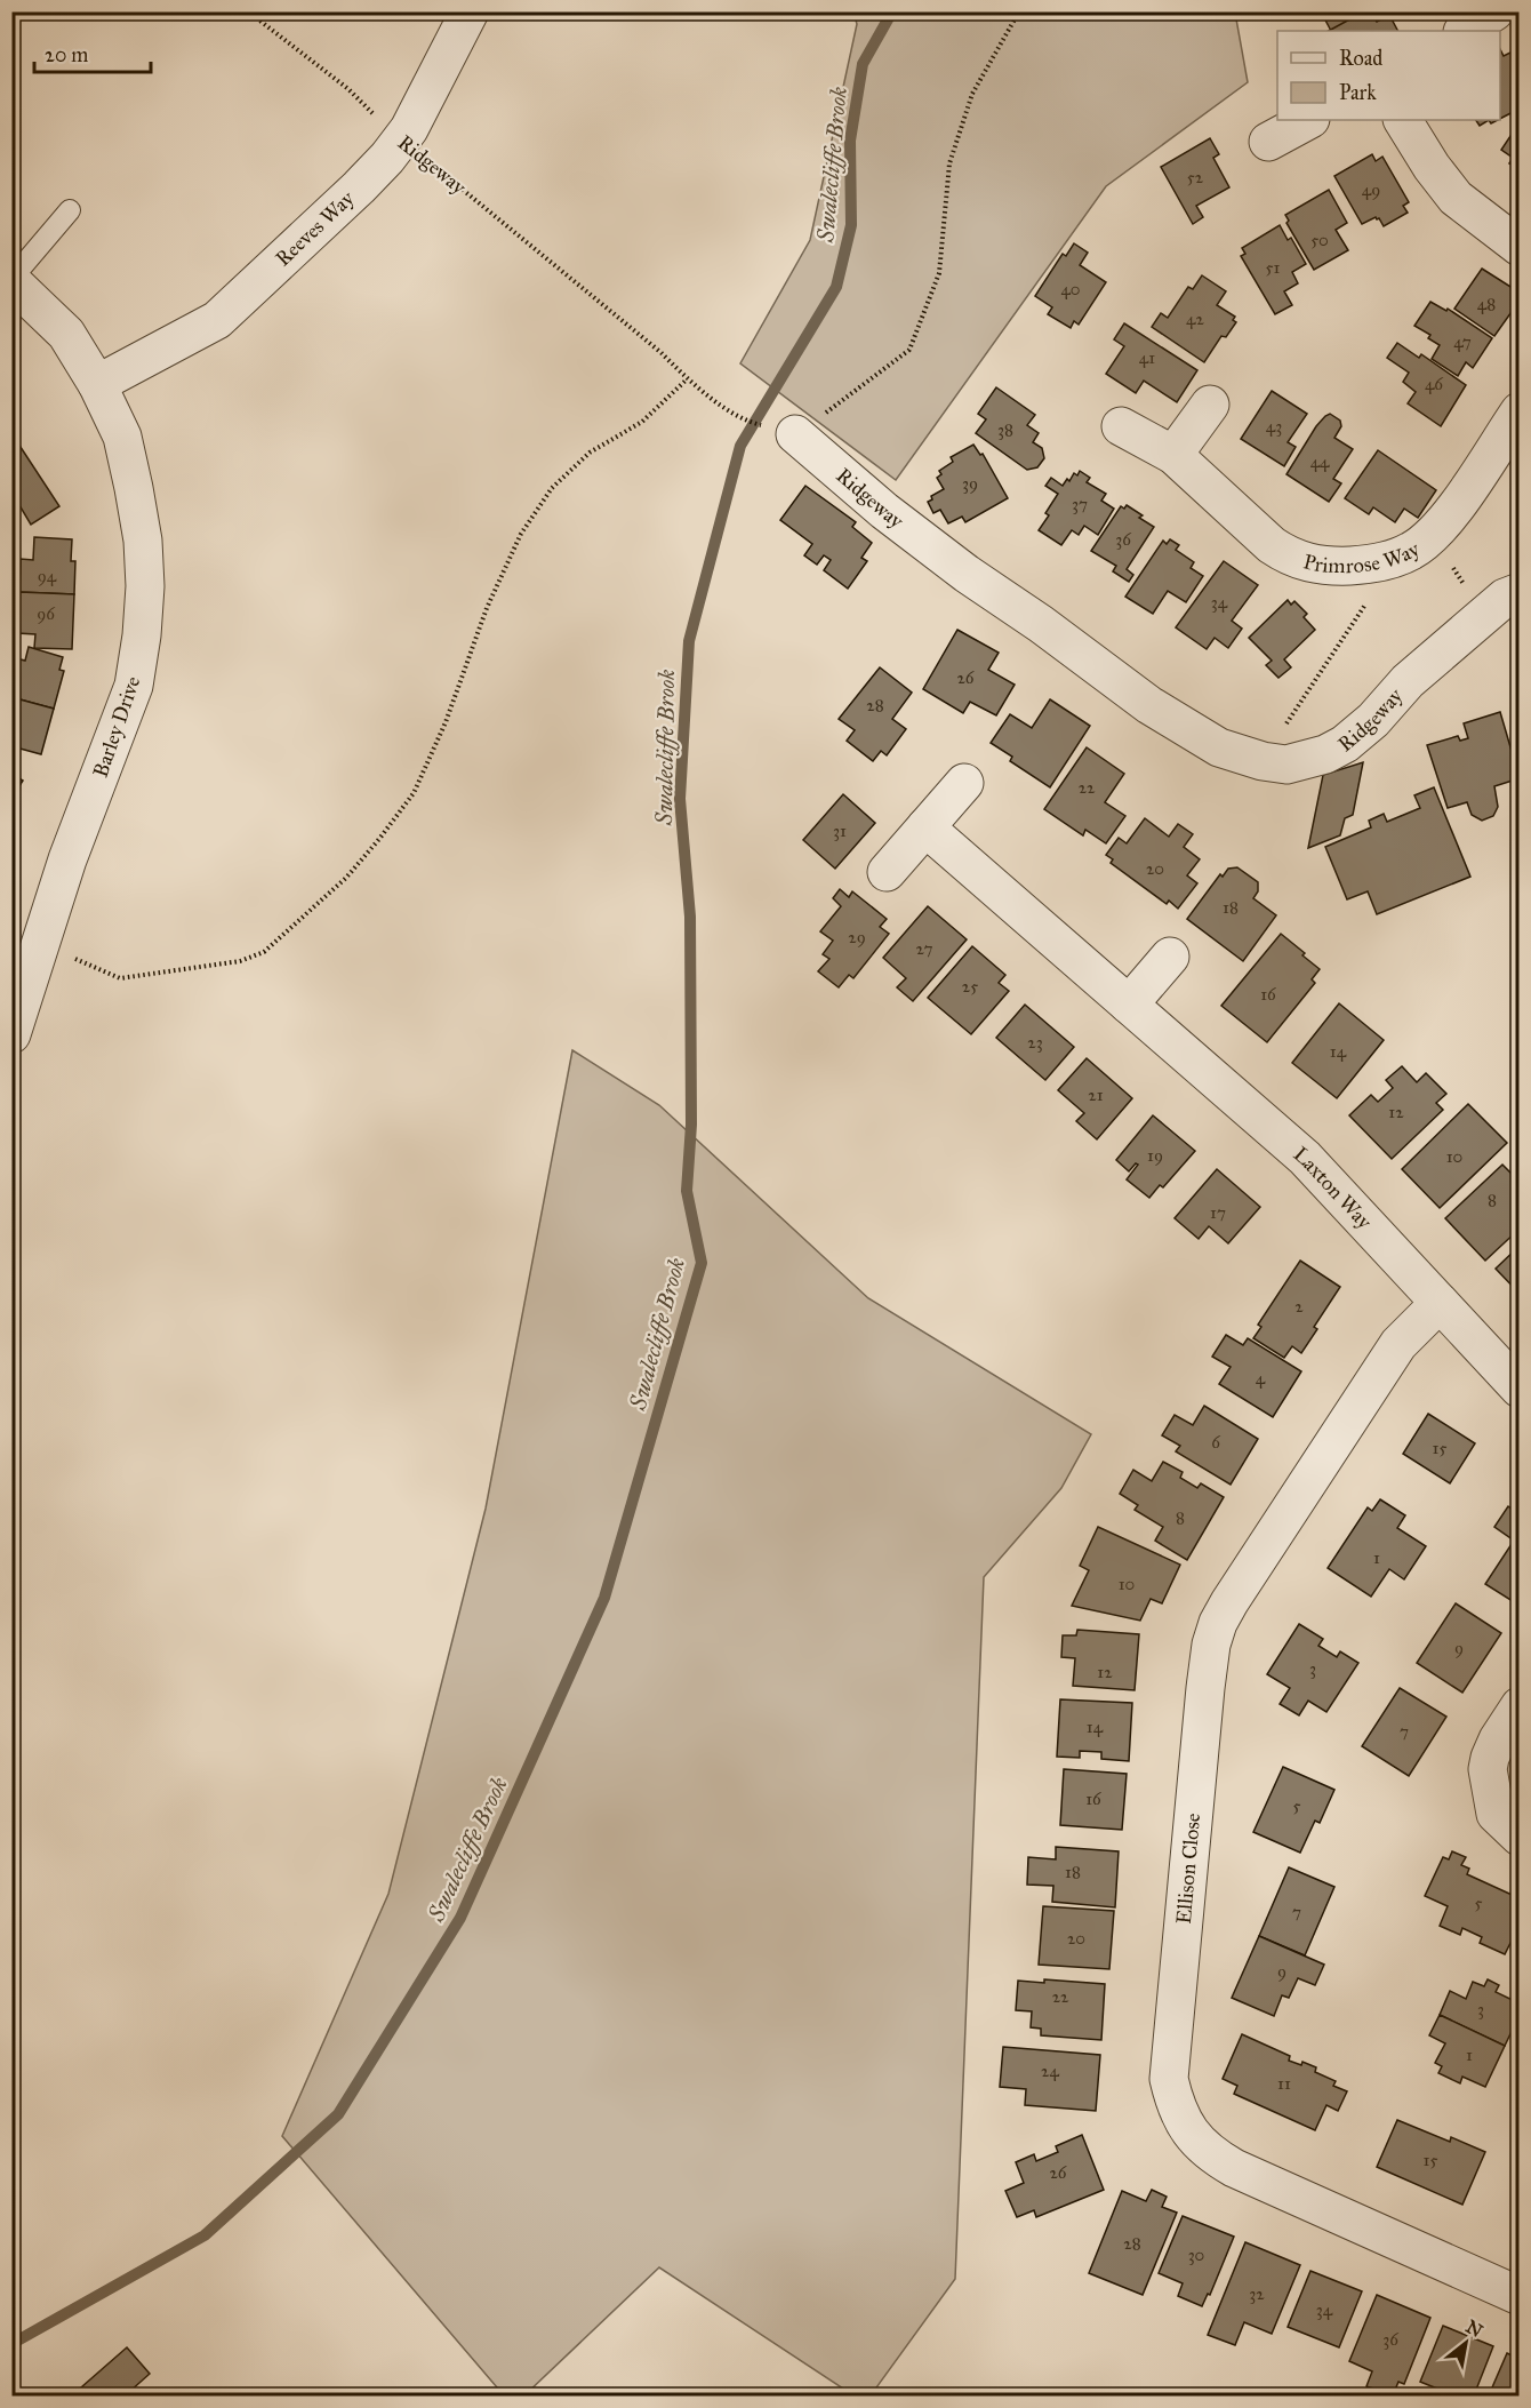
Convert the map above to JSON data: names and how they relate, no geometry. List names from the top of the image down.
{
  "streets": {
    "street": [
      "Ridgeway",
      "Reeves Way",
      "Primrose Way",
      "Barley Drive",
      "Laxton Way",
      "Ellison Close"
    ]
  },
  "crossings": [
    ["Ridgeway", "Reeves Way"],
    ["Reeves Way", "Barley Drive"],
    ["Laxton Way", "Ellison Close"]
  ],
  "water": ["Swalecliffe Brook"],
  "house_numbers": [
    "52",
    "49",
    "50",
    "51",
    "40",
    "48",
    "42",
    "47",
    "41",
    "46",
    "43",
    "38",
    "44",
    "39",
    "37",
    "36",
    "94",
    "34",
    "96",
    "26",
    "28",
    "22",
    "31",
    "20",
    "18",
    "29",
    "27",
    "25",
    "16",
    "23",
    "14",
    "21",
    "12",
    "19",
    "10",
    "8",
    "17",
    "2",
    "4",
    "6",
    "15",
    "8",
    "1",
    "10",
    "9",
    "3",
    "12",
    "14",
    "7",
    "16",
    "5",
    "18",
    "5",
    "7",
    "20",
    "9",
    "22",
    "3",
    "1",
    "24",
    "11",
    "15",
    "26",
    "28",
    "30",
    "32",
    "34",
    "36"
  ],
  "legend": ["Road", "Park"],
  "scale_bar": "20 m",
  "north": "top right"
}
